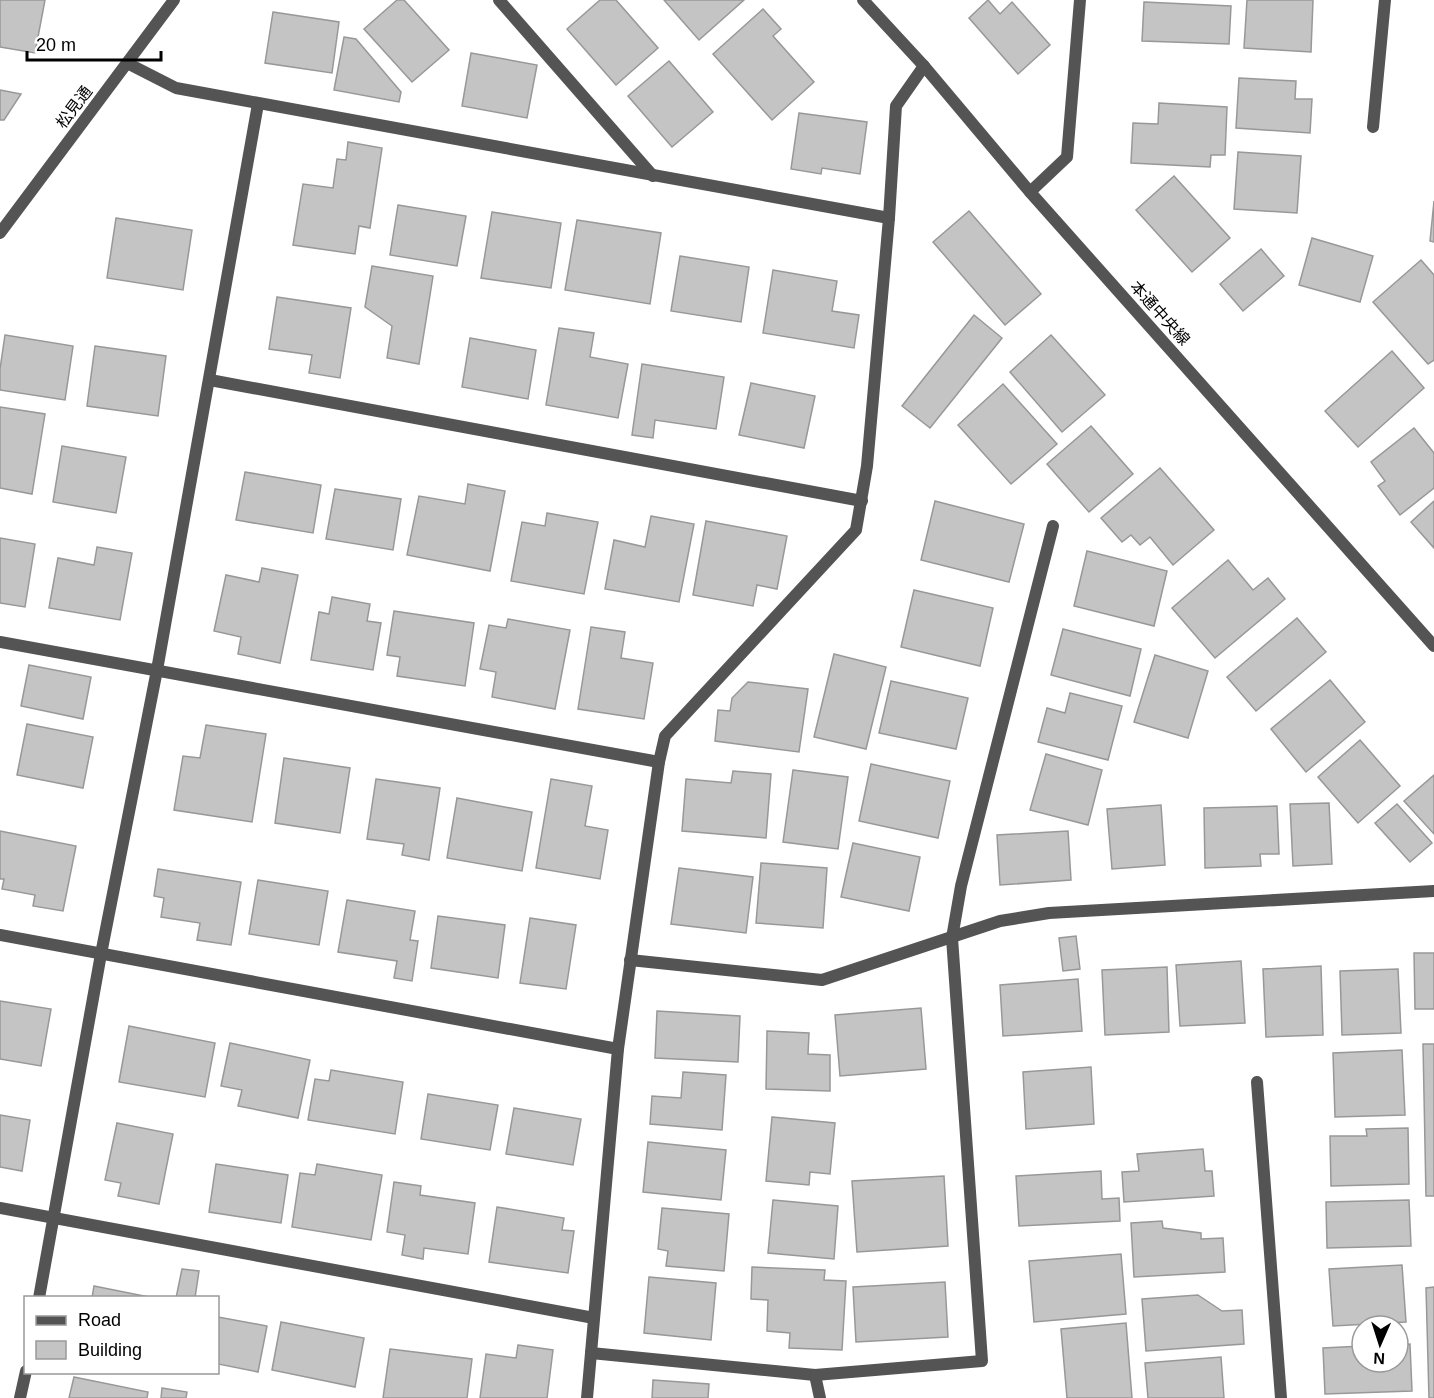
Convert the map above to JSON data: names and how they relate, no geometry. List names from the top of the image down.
{
  "streets": {
    "street": ["松見通", "本通中央線"]
  },
  "legend": ["Road", "Building"],
  "scale_bar": "20 m",
  "north": "bottom"
}
